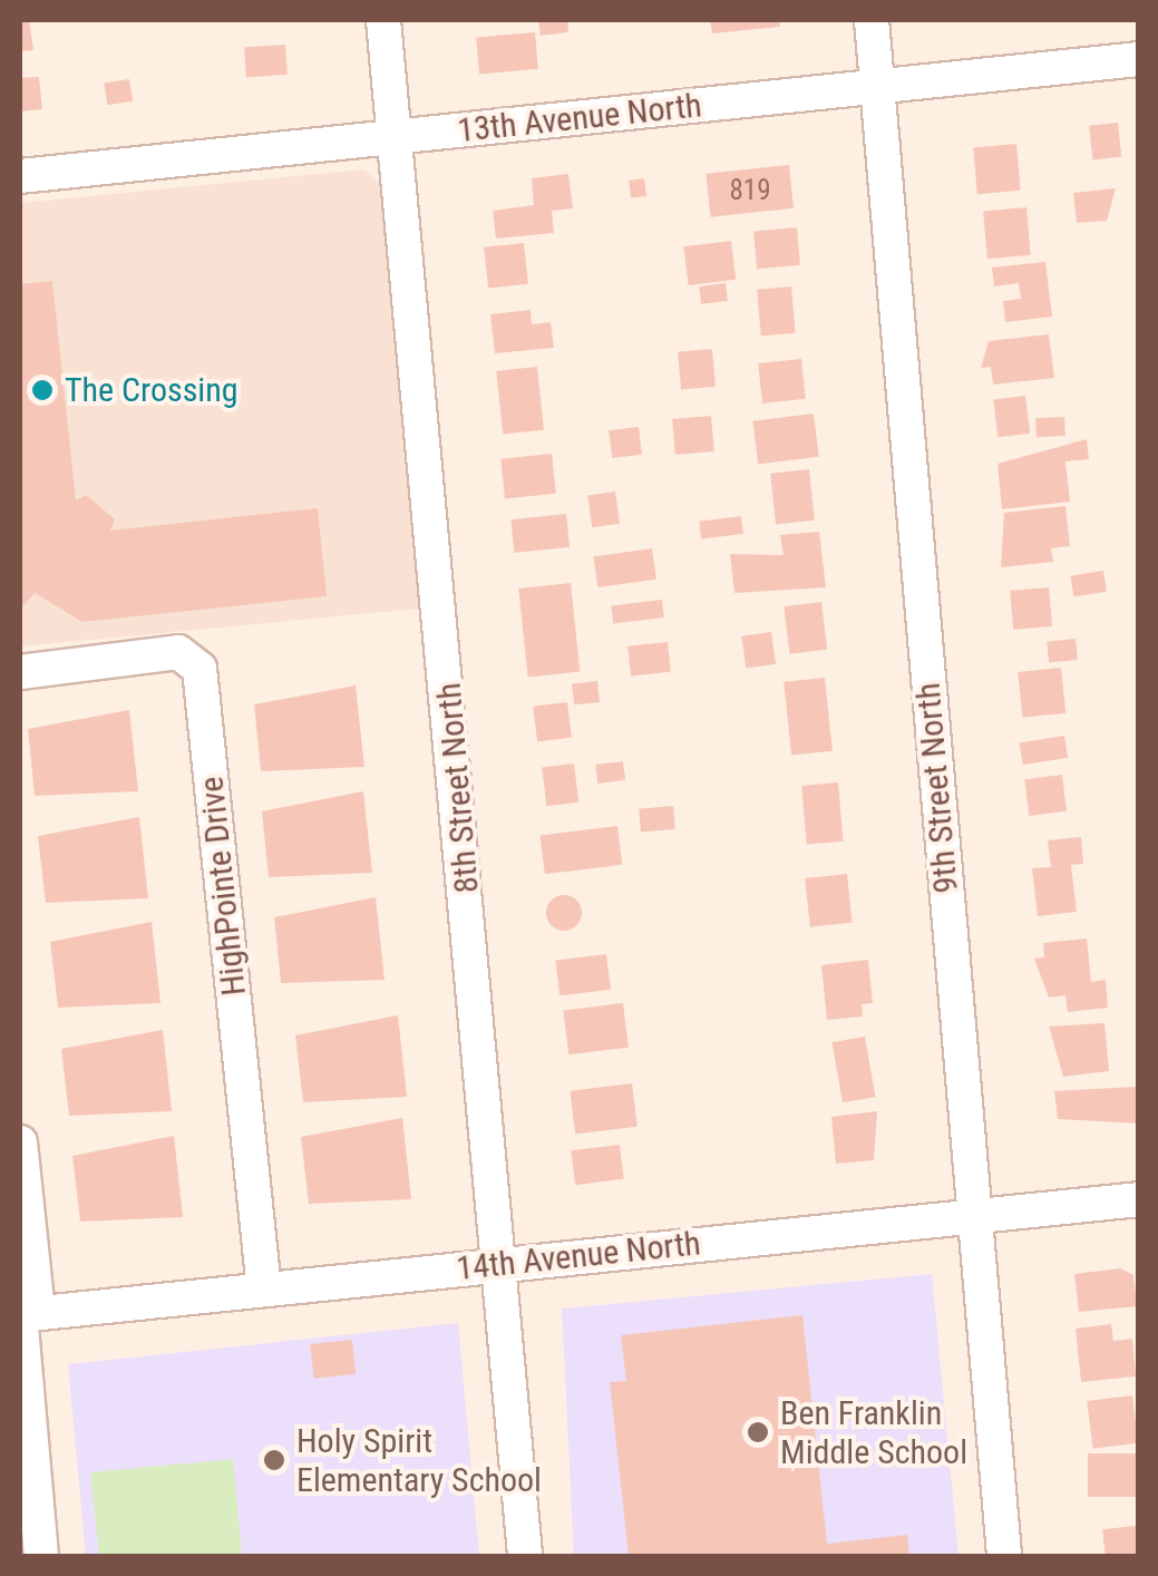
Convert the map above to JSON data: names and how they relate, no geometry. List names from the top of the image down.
{
  "streets": {
    "street": [
      "13th Avenue North",
      "8th Street North",
      "9th Street North",
      "HighPointe Drive",
      "14th Avenue North"
    ]
  },
  "crossings": [
    ["13th Avenue North", "8th Street North"],
    ["13th Avenue North", "9th Street North"],
    ["8th Street North", "14th Avenue North"],
    ["9th Street North", "14th Avenue North"],
    ["HighPointe Drive", "14th Avenue North"]
  ],
  "places": ["The Crossing", "Ben Franklin Middle School", "Holy Spirit Elementary School"],
  "house_numbers": ["819"]
}
